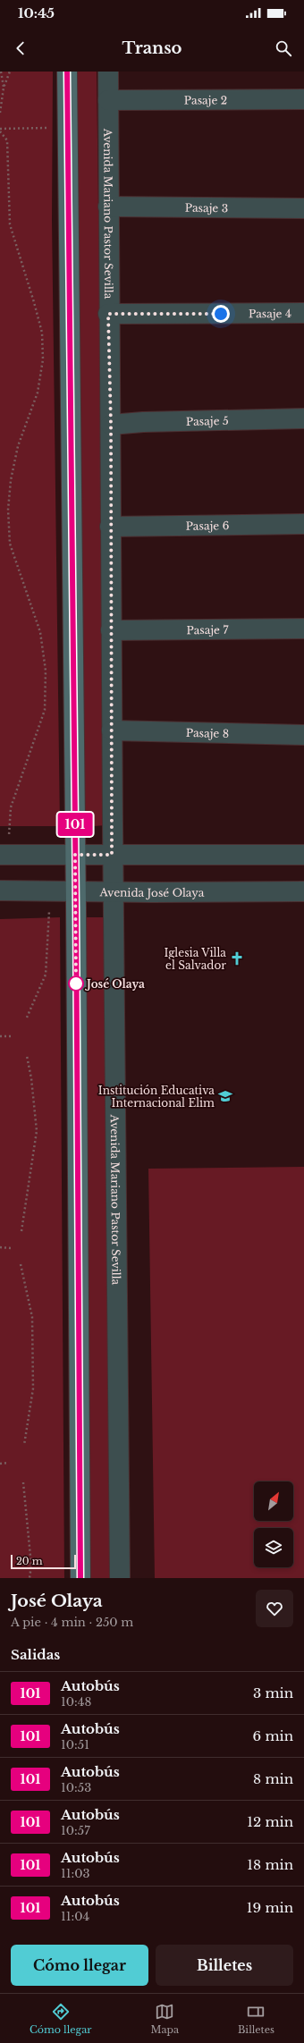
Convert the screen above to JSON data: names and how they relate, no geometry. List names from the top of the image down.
{
  "streets": {
    "street": [
      "Pasaje 2",
      "Pasaje 3",
      "Avenida Mariano Pastor Sevilla",
      "Pasaje 4",
      "Pasaje 5",
      "Pasaje 6",
      "Pasaje 7",
      "Pasaje 8",
      "Avenida José Olaya"
    ]
  },
  "crossings": [
    ["Pasaje 2", "Avenida Mariano Pastor Sevilla"],
    ["Pasaje 3", "Avenida Mariano Pastor Sevilla"],
    ["Avenida Mariano Pastor Sevilla", "Pasaje 4"],
    ["Avenida Mariano Pastor Sevilla", "Pasaje 5"],
    ["Avenida Mariano Pastor Sevilla", "Pasaje 6"],
    ["Avenida Mariano Pastor Sevilla", "Pasaje 7"],
    ["Avenida Mariano Pastor Sevilla", "Pasaje 8"],
    ["Avenida Mariano Pastor Sevilla", "Avenida José Olaya"]
  ],
  "places": {
    "church": ["Iglesia Villa el Salvador"],
    "other": ["José Olaya"],
    "school or university": ["Institución Educativa Internacional Elim"]
  },
  "lines": ["bus line 101"],
  "scale_bar": "20 m",
  "north": "top right",
  "page": {
    "status": "10:45",
    "header": "Transo",
    "on_map": "101",
    "scale": "20 m",
    "heading": [
      ["José Olaya", "A pie · 4 min · 250 m"],
      "Salidas"
    ],
    "list": [
      {
        "mark": "101",
        "name": "Autobús",
        "note": "10:48",
        "value": "3 min"
      },
      {
        "mark": "101",
        "name": "Autobús",
        "note": "10:51",
        "value": "6 min"
      },
      {
        "mark": "101",
        "name": "Autobús",
        "note": "10:53",
        "value": "8 min"
      },
      {
        "mark": "101",
        "name": "Autobús",
        "note": "10:57",
        "value": "12 min"
      },
      {
        "mark": "101",
        "name": "Autobús",
        "note": "11:03",
        "value": "18 min"
      },
      {
        "mark": "101",
        "name": "Autobús",
        "note": "11:04",
        "value": "19 min"
      }
    ],
    "buttons": ["Cómo llegar", "Billetes"],
    "tabs": ["Cómo llegar", "Mapa", "Billetes"]
  }
}
